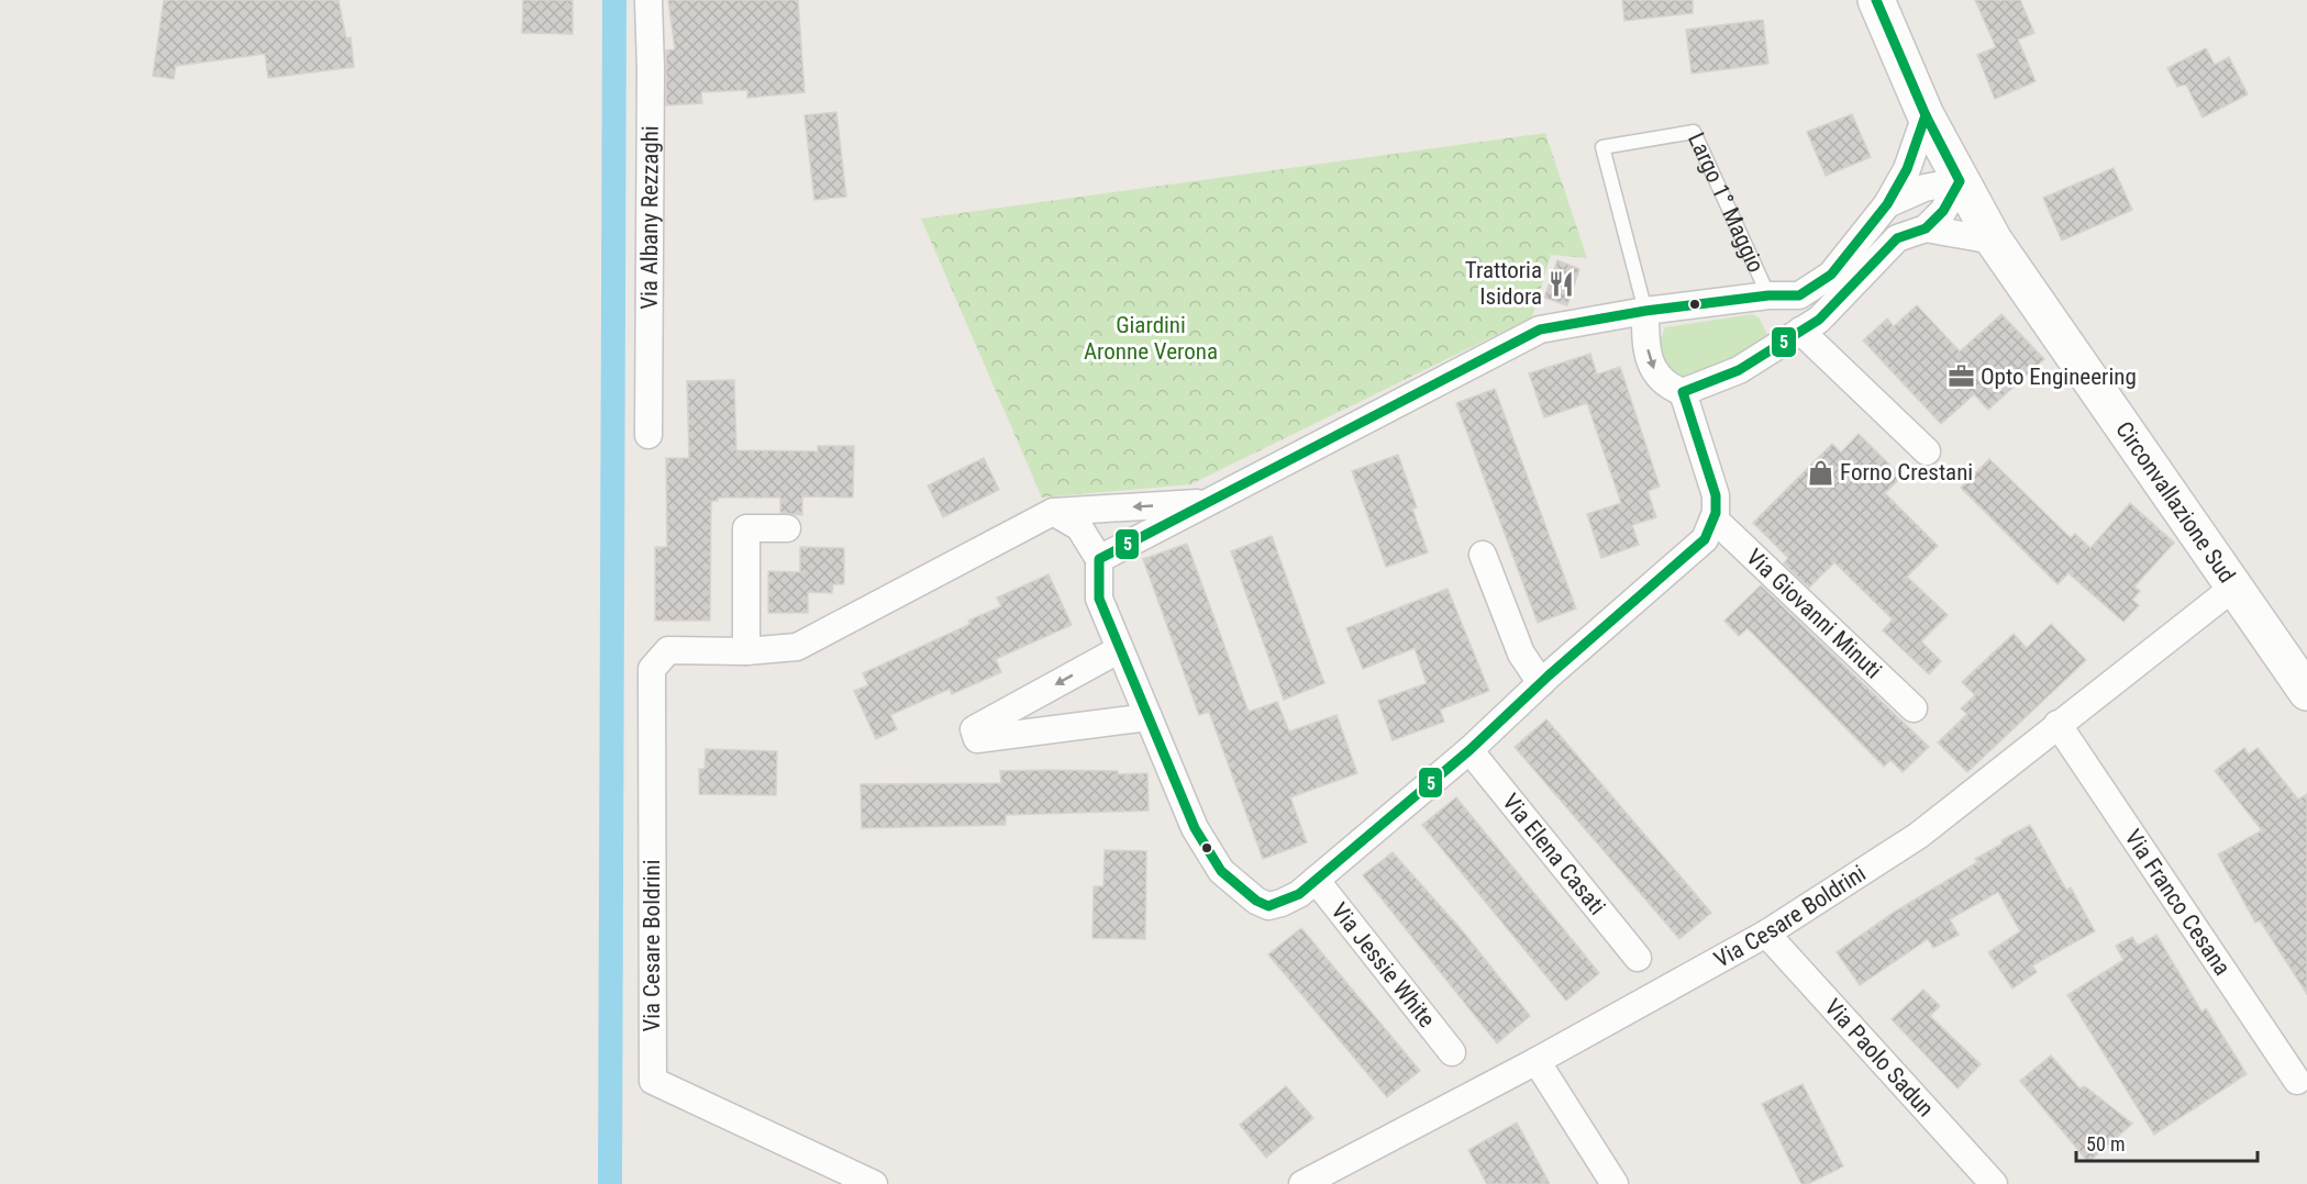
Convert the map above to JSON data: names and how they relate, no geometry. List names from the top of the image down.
{
  "streets": {
    "main road": ["Circonvallazione Sud"],
    "street": [
      "Largo 1° Maggio",
      "Via Albany Rezzaghi",
      "Via Giovanni Minuti",
      "Via Elena Casati",
      "Via Franco Cesana",
      "Via Cesare Boldrini",
      "Via Jessie White",
      "Via Paolo Sadun"
    ]
  },
  "crossings": [
    ["Largo 1° Maggio", "Circonvallazione Sud"],
    ["Circonvallazione Sud", "Via Cesare Boldrini"],
    ["Via Franco Cesana", "Via Cesare Boldrini"],
    ["Via Cesare Boldrini", "Via Paolo Sadun"]
  ],
  "parks": ["Giardini Aronne Verona"],
  "places": {
    "restaurant": ["Trattoria Isidora"],
    "office": ["Opto Engineering"],
    "shop": ["Forno Crestani"]
  },
  "lines": ["transit line 5"],
  "scale_bar": "50 m"
}
